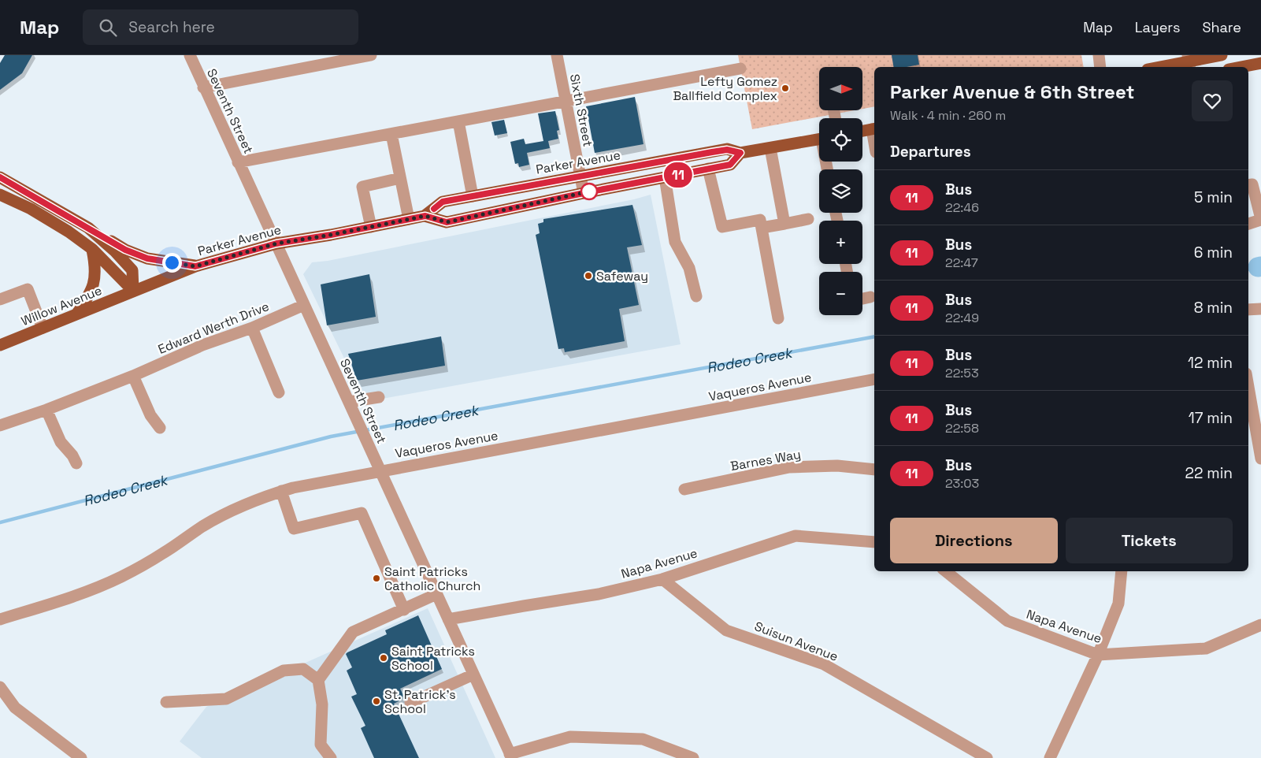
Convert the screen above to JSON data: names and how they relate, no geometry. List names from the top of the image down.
{
  "streets": {
    "main road": ["Parker Avenue", "Willow Avenue"],
    "street": [
      "Sixth Street",
      "Seventh Street",
      "Edward Werth Drive",
      "Vaqueros Avenue",
      "Barnes Way",
      "Napa Avenue",
      "Suisun Avenue"
    ]
  },
  "crossings": [
    ["Sixth Street", "Parker Avenue"],
    ["Seventh Street", "Parker Avenue"],
    ["Seventh Street", "Edward Werth Drive"],
    ["Seventh Street", "Vaqueros Avenue"],
    ["Seventh Street", "Napa Avenue"],
    ["Parker Avenue", "Willow Avenue"],
    ["Napa Avenue", "Suisun Avenue"]
  ],
  "water": ["Rodeo Creek"],
  "places": [
    "Lefty Gomez Ballfield Complex",
    "Safeway",
    "Saint Patricks Catholic Church",
    "Saint Patricks School",
    "St. Patrick's School"
  ],
  "lines": ["bus line 11"],
  "north": "right",
  "page": {
    "header": "Map",
    "search": "Search here",
    "nav": ["Map", "Layers", "Share"],
    "on_map": "11",
    "map_buttons": ["+", "−"],
    "heading": [
      ["Parker Avenue & 6th Street", "Walk · 4 min · 260 m"],
      "Departures"
    ],
    "list": [
      {
        "mark": "11",
        "name": "Bus",
        "note": "22:46",
        "value": "5 min"
      },
      {
        "mark": "11",
        "name": "Bus",
        "note": "22:47",
        "value": "6 min"
      },
      {
        "mark": "11",
        "name": "Bus",
        "note": "22:49",
        "value": "8 min"
      },
      {
        "mark": "11",
        "name": "Bus",
        "note": "22:53",
        "value": "12 min"
      },
      {
        "mark": "11",
        "name": "Bus",
        "note": "22:58",
        "value": "17 min"
      },
      {
        "mark": "11",
        "name": "Bus",
        "note": "23:03",
        "value": "22 min"
      }
    ],
    "buttons": ["Directions", "Tickets"]
  }
}
